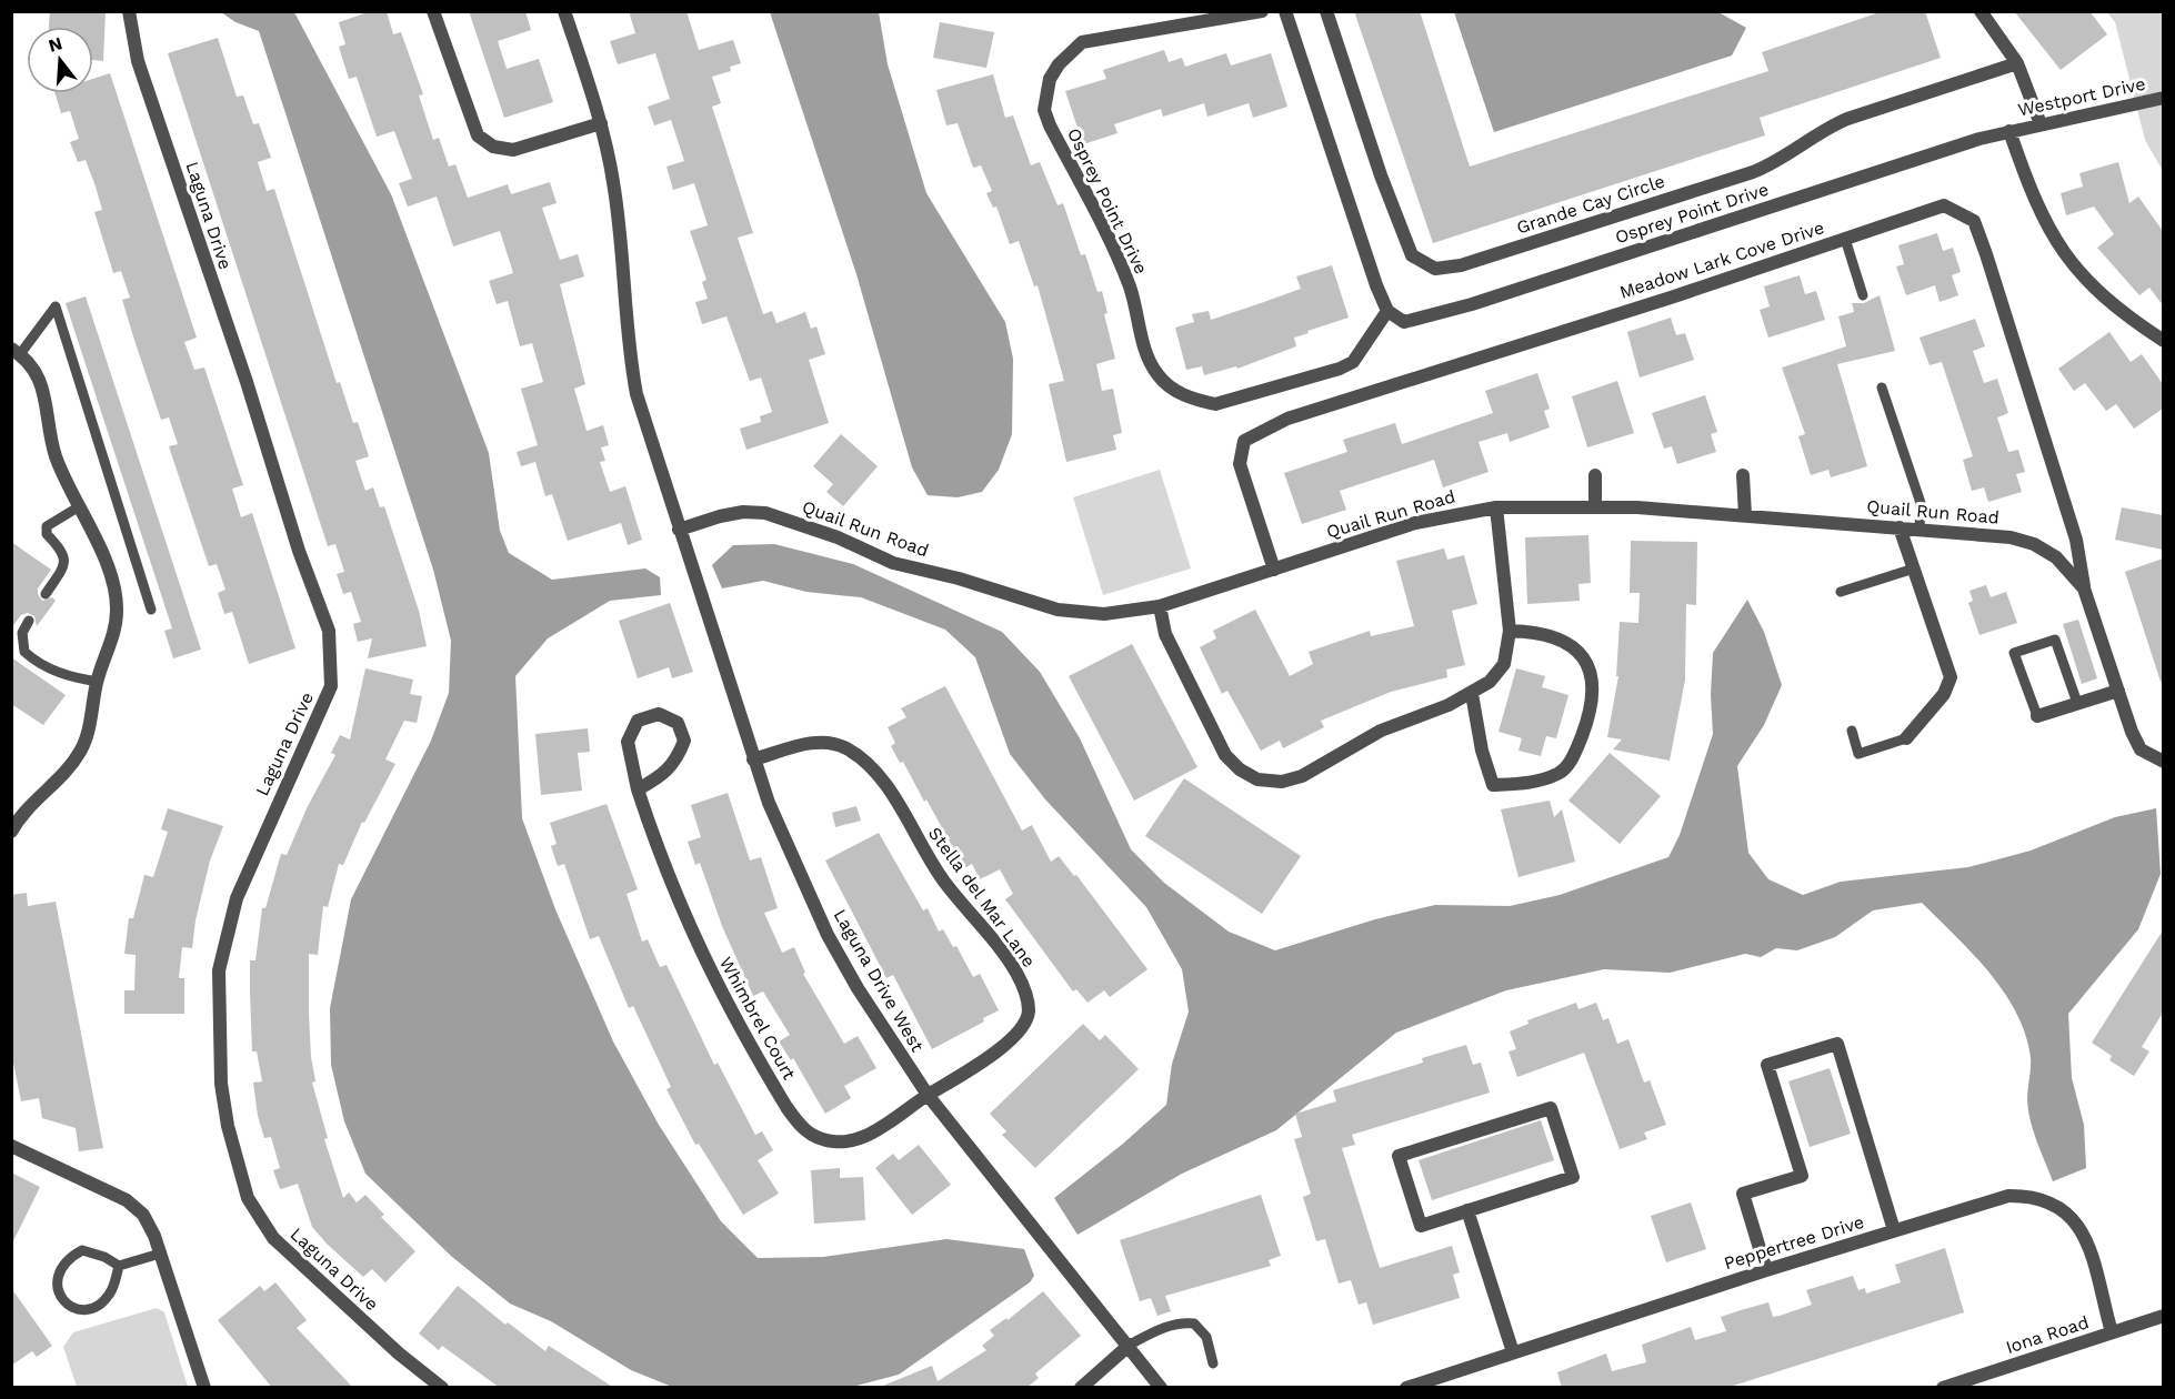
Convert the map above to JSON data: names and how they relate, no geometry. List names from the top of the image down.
{
  "streets": {
    "street": [
      "Westport Drive",
      "Osprey Point Drive",
      "Grande Cay Circle",
      "Laguna Drive",
      "Meadow Lark Cove Drive",
      "Quail Run Road",
      "Stella del Mar Lane",
      "Laguna Drive West",
      "Whimbrel Court",
      "Peppertree Drive",
      "Iona Road"
    ]
  },
  "crossings": [
    ["Westport Drive", "Osprey Point Drive"],
    ["Meadow Lark Cove Drive", "Quail Run Road"],
    ["Quail Run Road", "Laguna Drive West"],
    ["Stella del Mar Lane", "Laguna Drive West"],
    ["Stella del Mar Lane", "Whimbrel Court"],
    ["Laguna Drive West", "Whimbrel Court"],
    ["Peppertree Drive", "Iona Road"]
  ],
  "north": "top"
}
